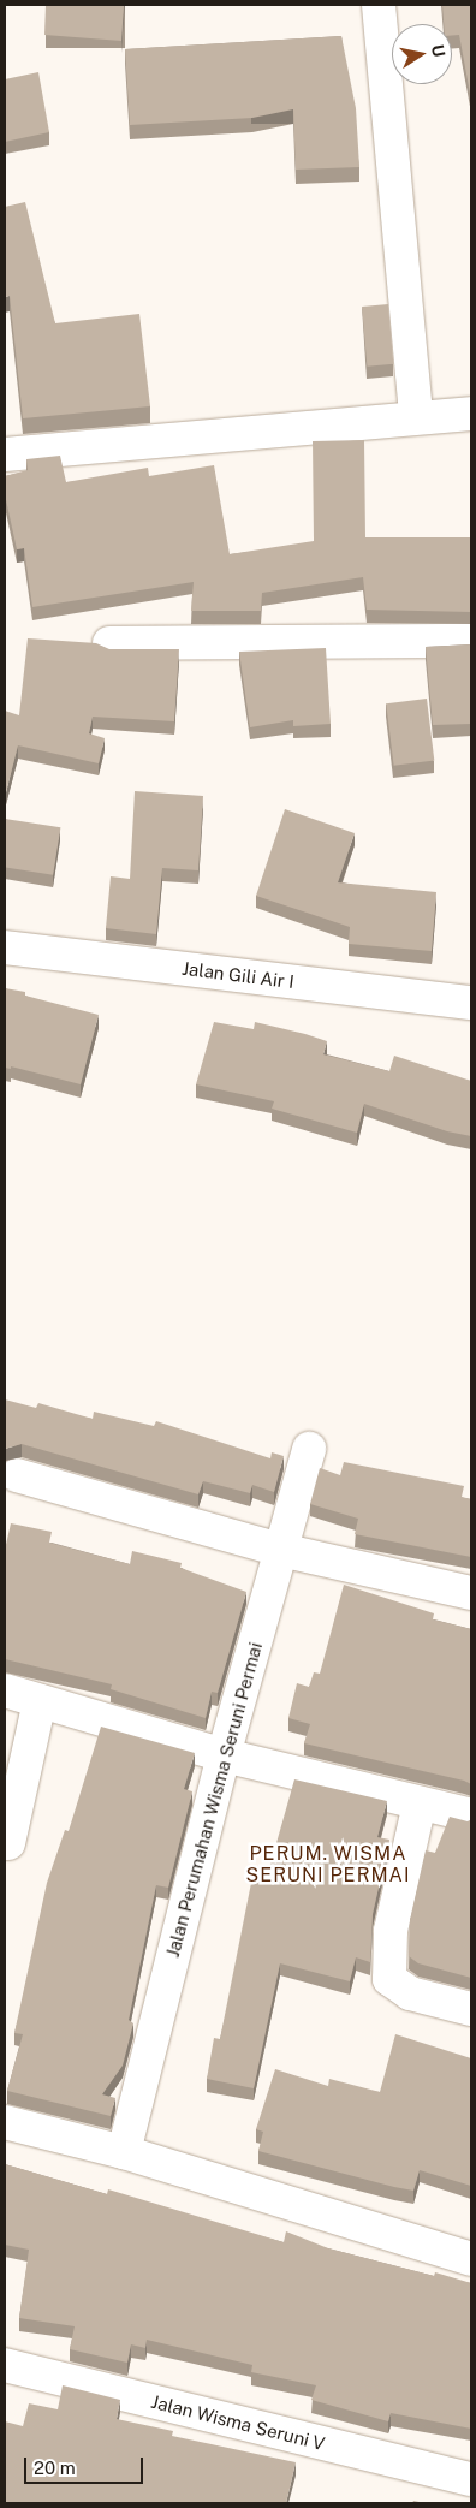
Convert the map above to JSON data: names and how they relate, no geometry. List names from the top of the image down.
{
  "streets": {
    "street": ["Jalan Gili Air I", "Jalan Perumahan Wisma Seruni Permai", "Jalan Wisma Seruni V"]
  },
  "districts": ["PERUM. WISMA SERUNI PERMAI"],
  "scale_bar": "20 m",
  "north": "right"
}
